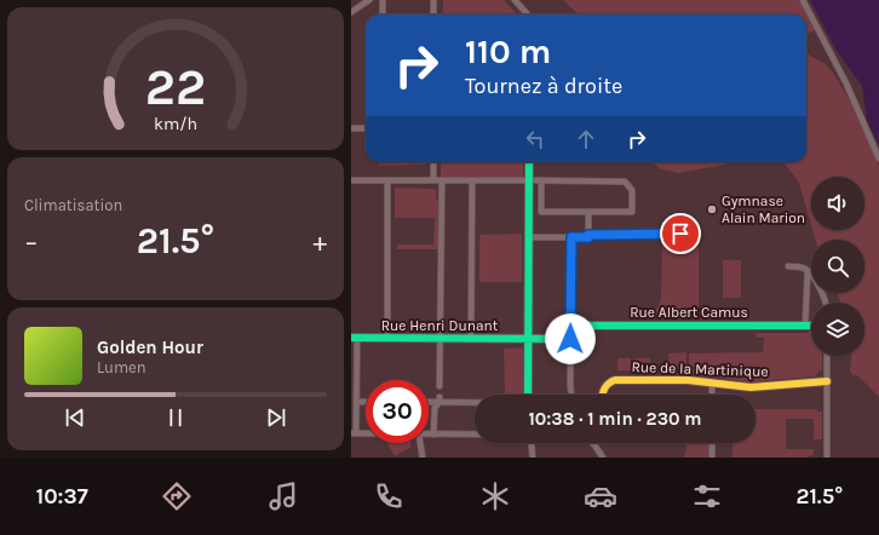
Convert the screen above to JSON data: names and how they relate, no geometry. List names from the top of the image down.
{
  "streets": {
    "street": ["Rue Albert Camus", "Rue Henri Dunant", "Rue de la Martinique"]
  },
  "places": ["Gymnase Alain Marion"],
  "page": {
    "turn": ["110 m", "Tournez à droite"],
    "tile": "Climatisation",
    "heat": ["−", "21.5°", "+"],
    "song": ["Golden Hour", "Lumen"],
    "limit": "30",
    "trip": "10:38 · 1 min · 230 m",
    "tabs": ["10:37", "21.5°"],
    "gauge": ["22", "km/h"]
  }
}
